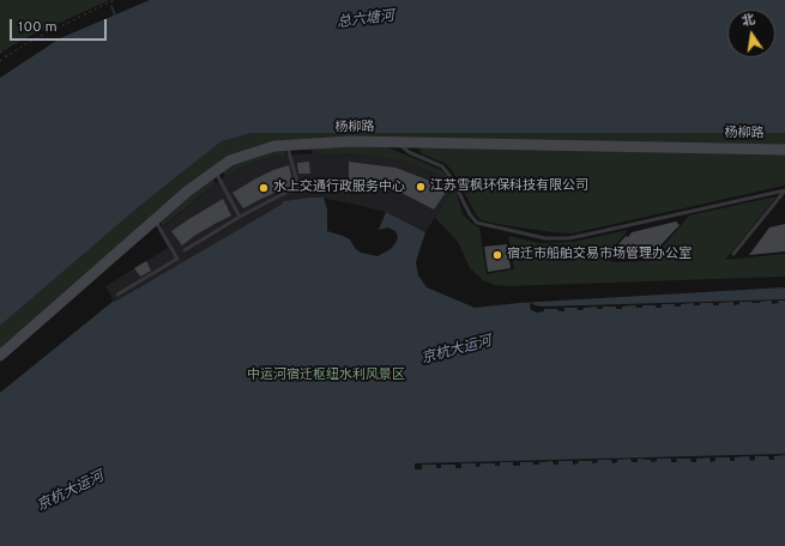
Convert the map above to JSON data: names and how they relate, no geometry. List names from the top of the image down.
{
  "streets": {
    "street": ["杨柳路"]
  },
  "water": ["总六塘河", "京杭大运河"],
  "parks": ["中运河宿迁枢纽水利风景区"],
  "places": ["江苏雪枫环保科技有限公司", "水上交通行政服务中心", "宿迁市船舶交易市场管理办公室"],
  "scale_bar": "100 m",
  "north": "top"
}
